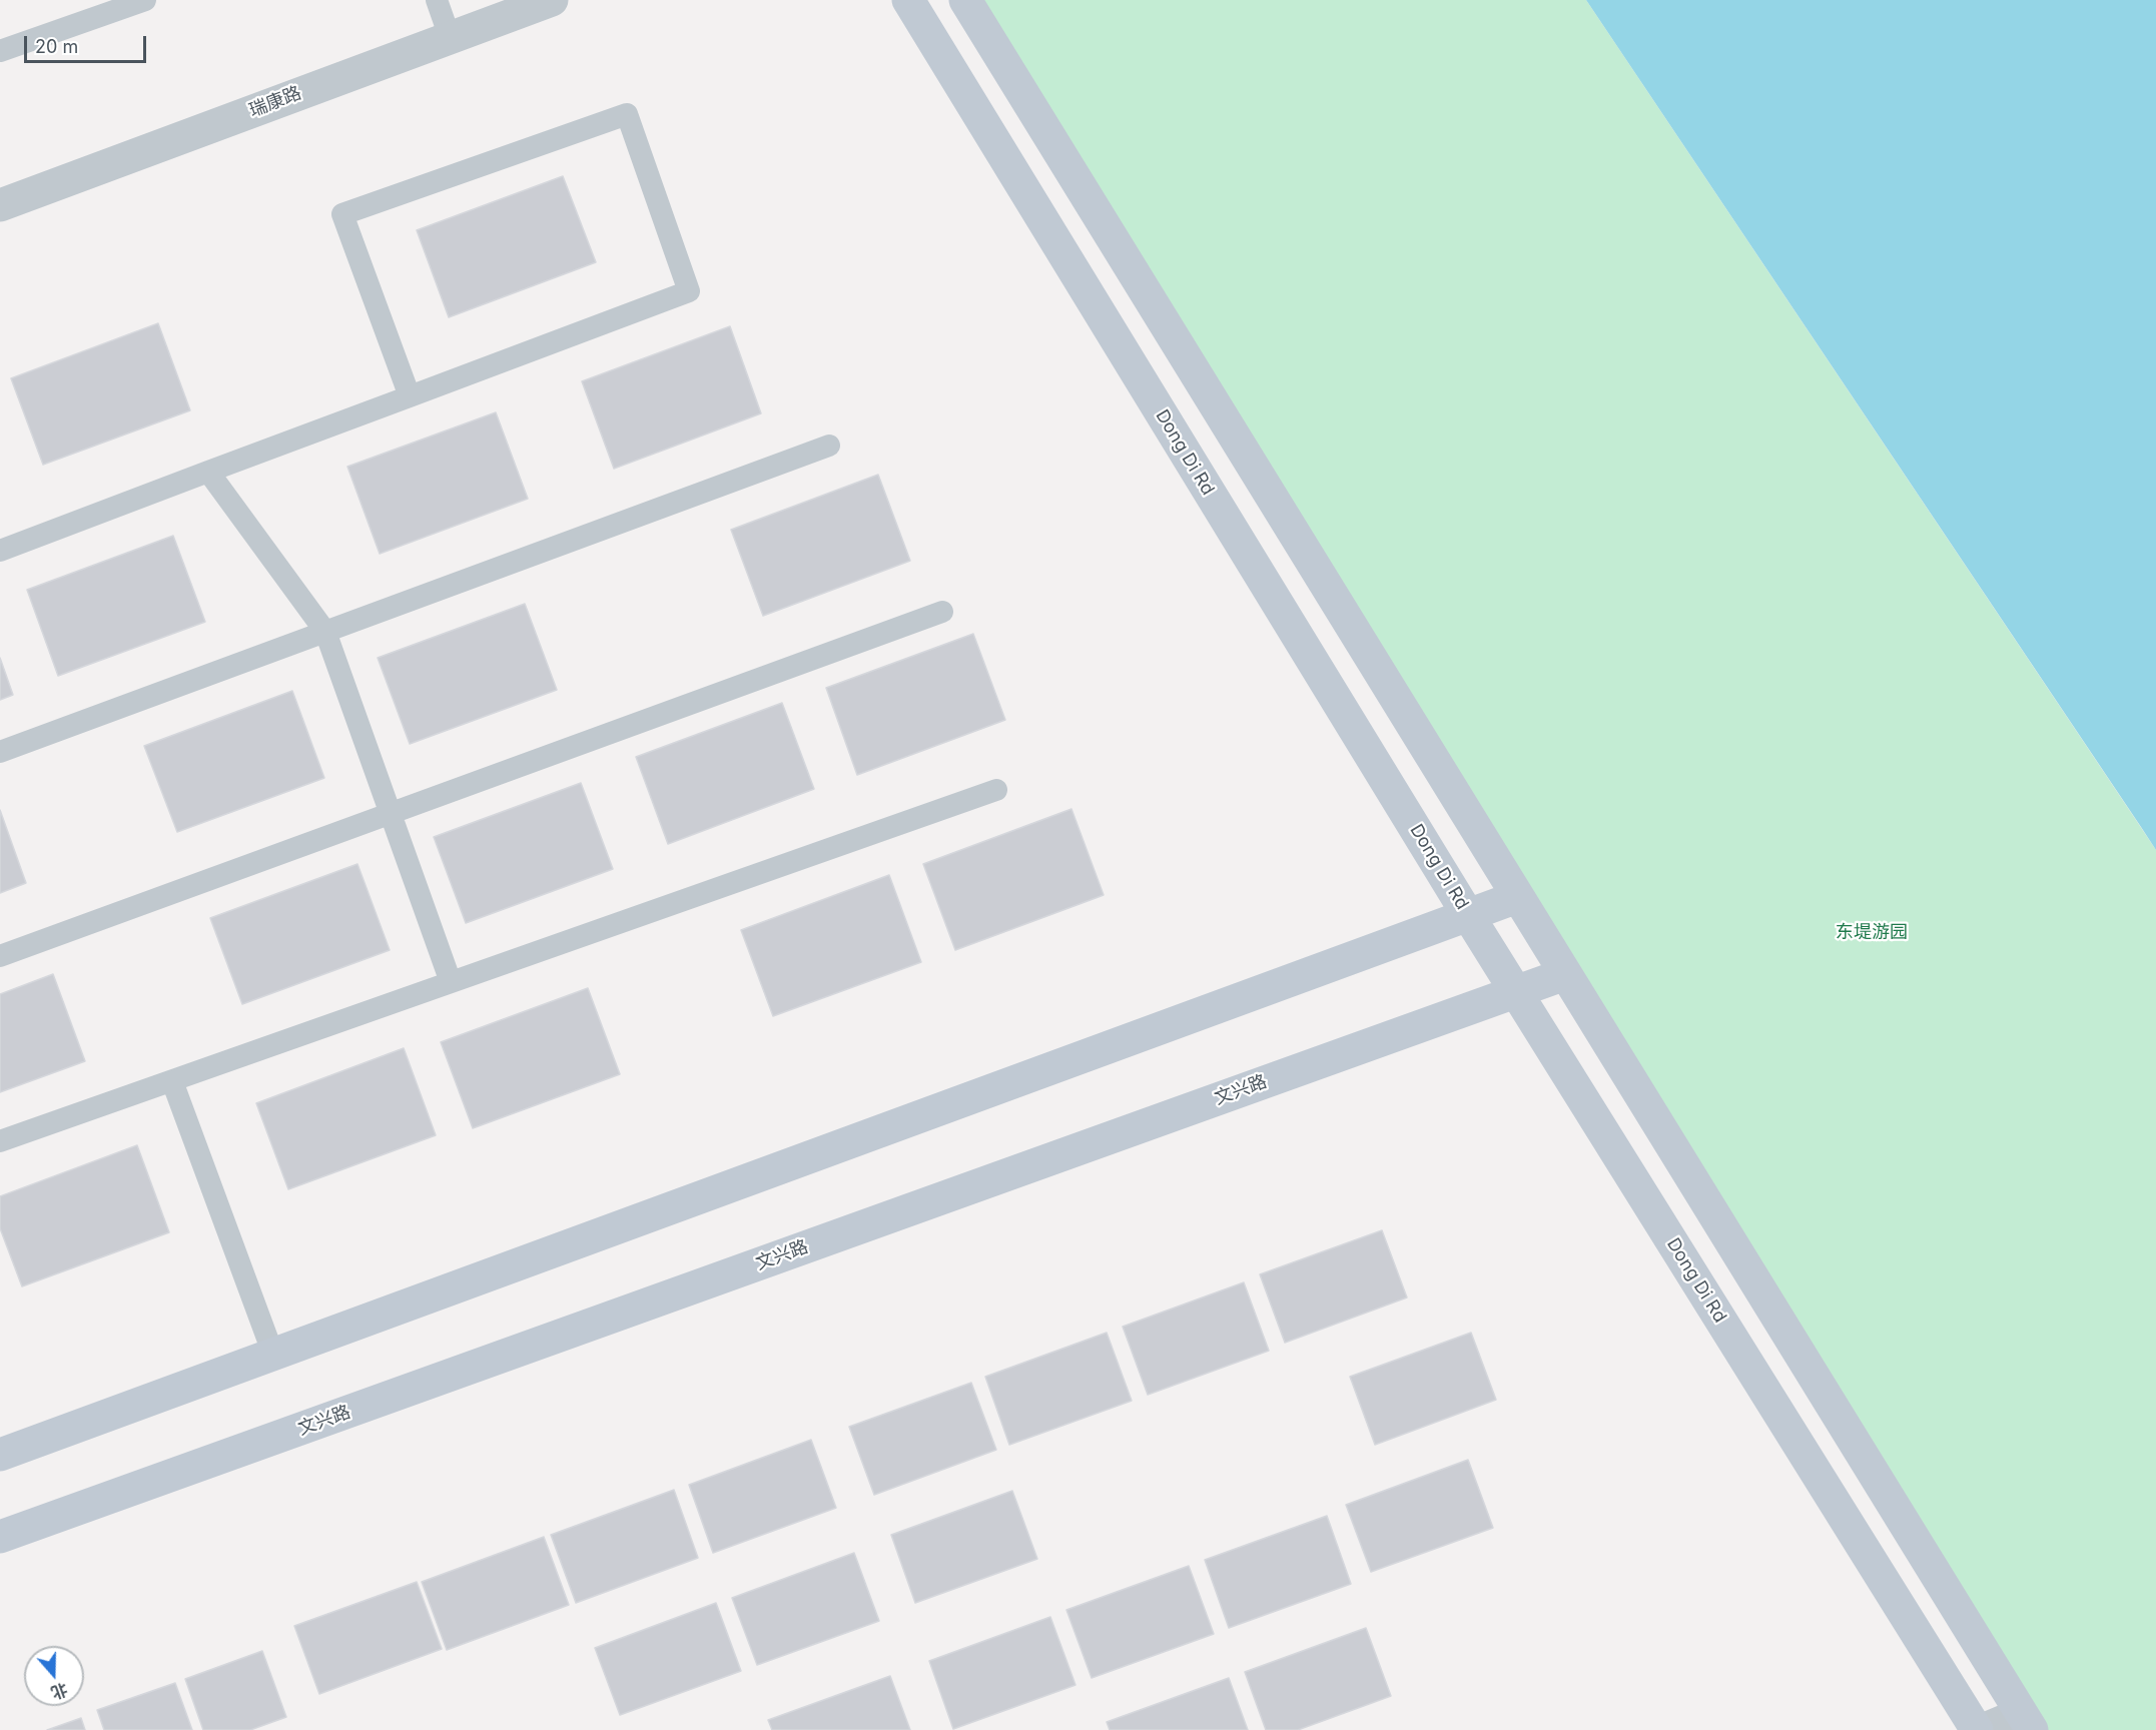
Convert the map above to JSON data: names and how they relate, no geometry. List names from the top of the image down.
{
  "streets": {
    "main road": ["Dong Di Rd", "文兴路"],
    "street": ["瑞康路"]
  },
  "crossings": [
    ["Dong Di Rd", "文兴路"]
  ],
  "parks": ["东堤游园"],
  "scale_bar": "20 m",
  "north": "bottom"
}
